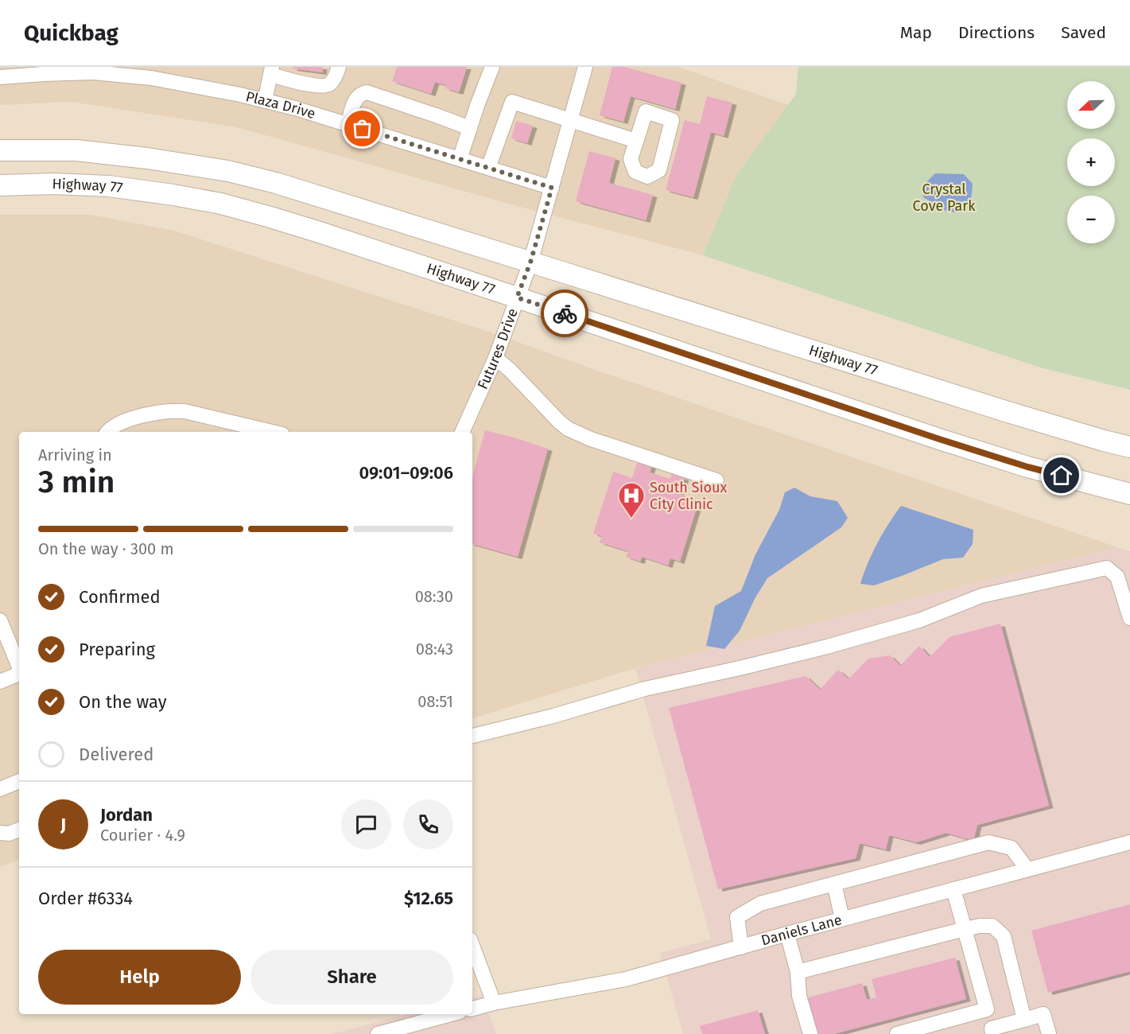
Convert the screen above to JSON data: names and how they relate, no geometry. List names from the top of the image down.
{
  "streets": {
    "highway": ["Highway 77"],
    "street": ["Plaza Drive", "Futures Drive", "Daniels Lane"]
  },
  "crossings": [
    ["Plaza Drive", "Futures Drive"],
    ["Highway 77", "Futures Drive"]
  ],
  "parks": ["Crystal Cove Park"],
  "places": {
    "hospital": ["South Sioux City Clinic"]
  },
  "north": "left",
  "page": {
    "header": "Quickbag",
    "nav": ["Map", "Directions", "Saved"],
    "map_buttons": ["+", "−"],
    "heading": ["3 min", "Arriving in", "09:01–09:06"],
    "panel": [
      "Jordan",
      "Courier · 4.9",
      "Order #6334",
      "$12.65"
    ],
    "bar": "On the way · 300 m",
    "list": [
      ["Confirmed", "08:30"],
      ["Preparing", "08:43"],
      ["On the way", "08:51"],
      "Delivered"
    ],
    "round": "J",
    "buttons": ["Help", "Share"]
  }
}
